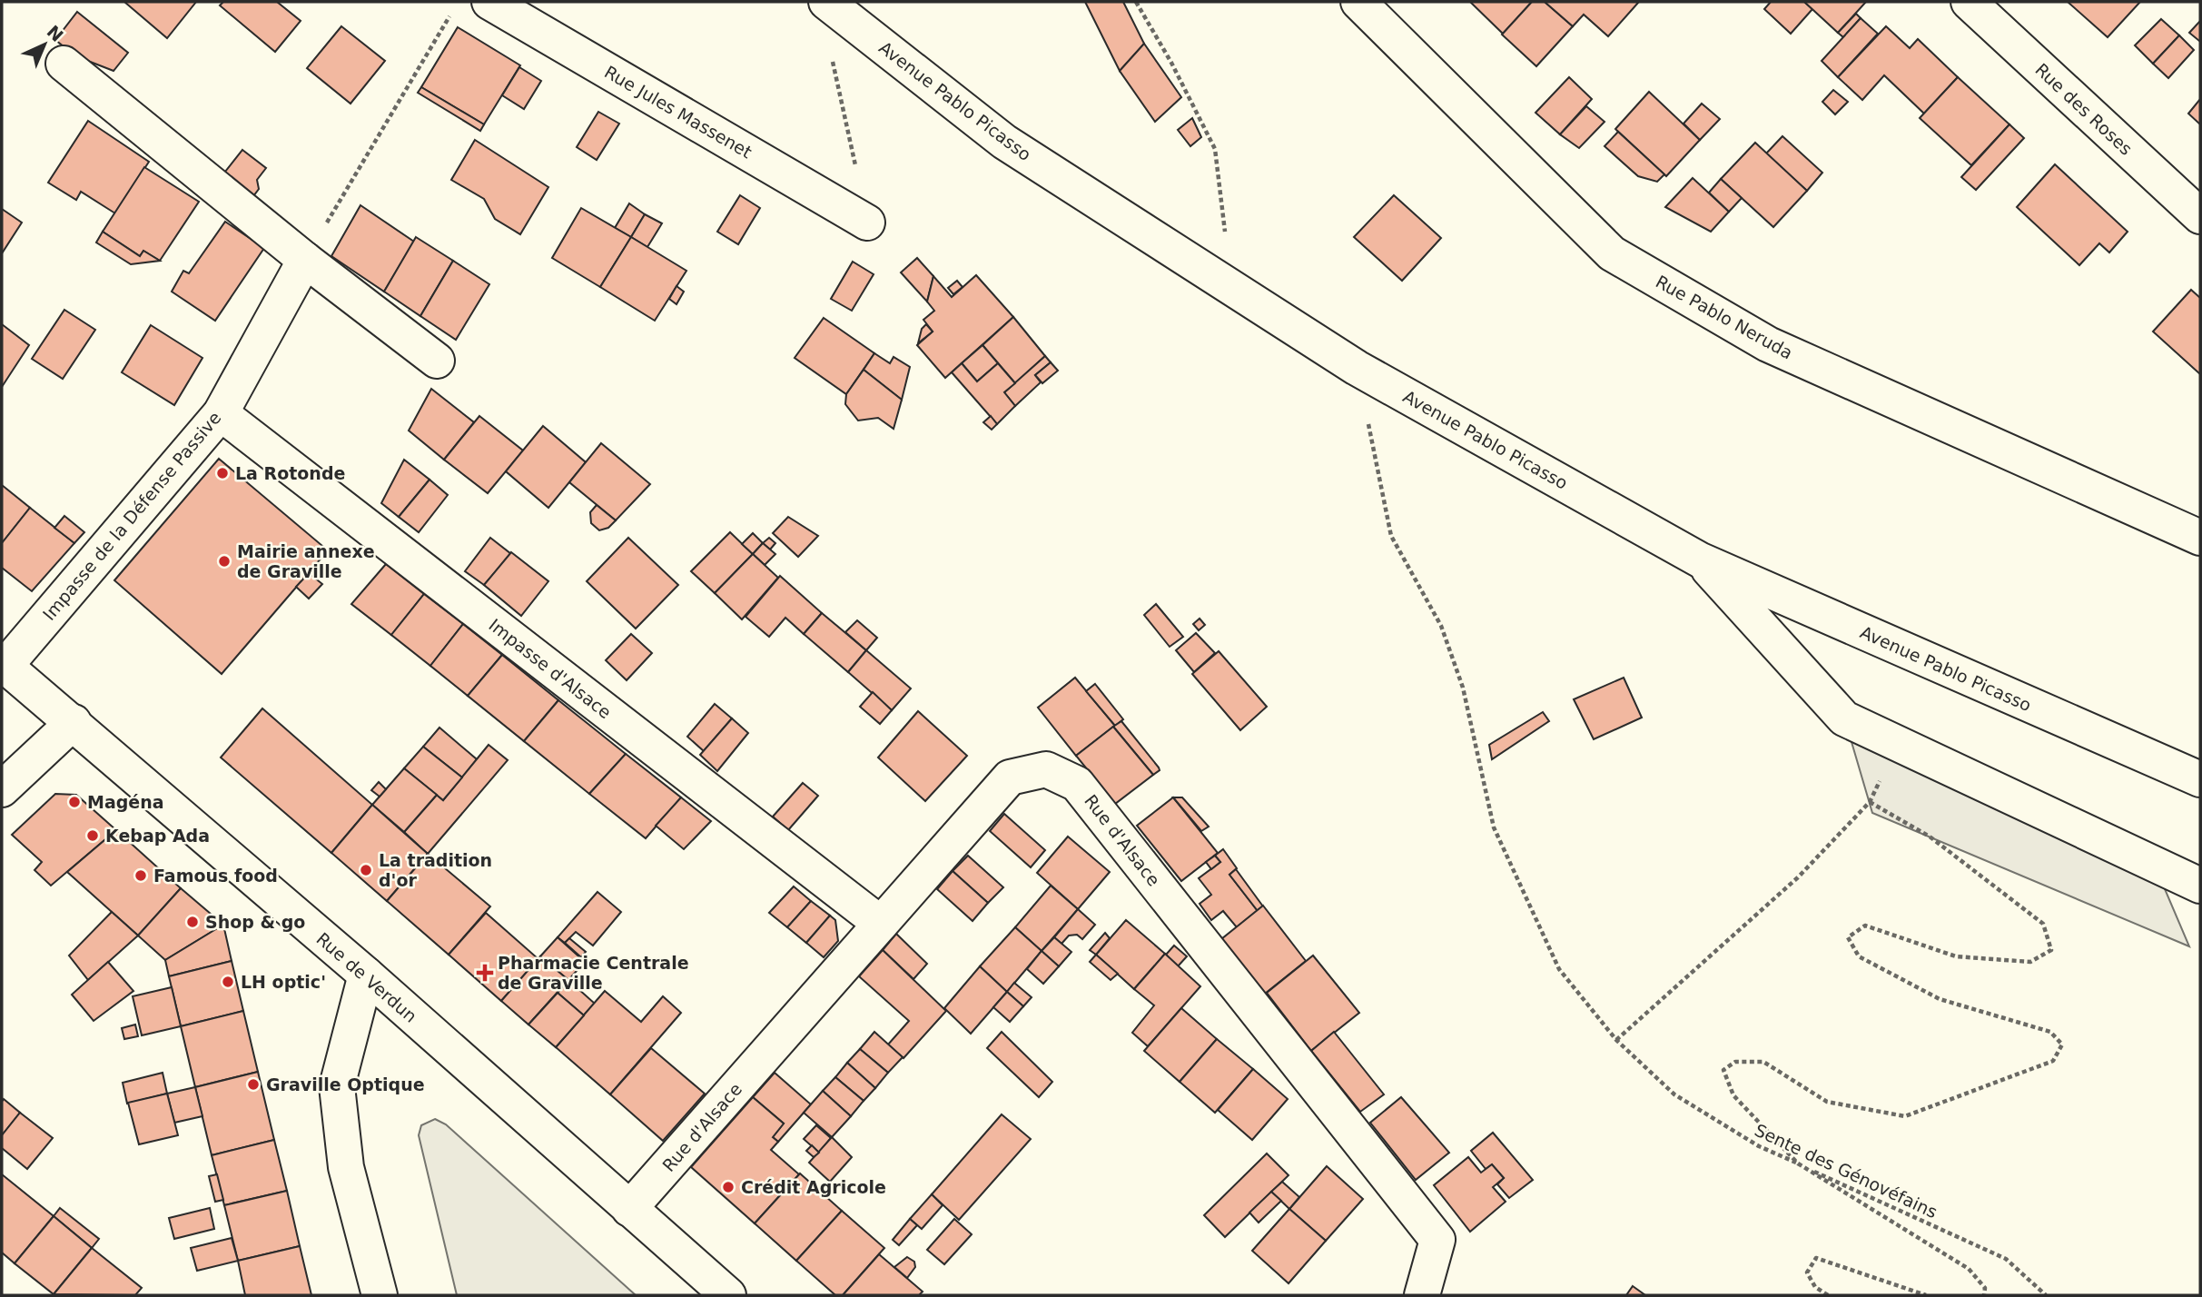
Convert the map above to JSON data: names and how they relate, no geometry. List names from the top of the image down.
{
  "streets": {
    "street": [
      "Avenue Pablo Picasso",
      "Rue des Roses",
      "Rue Jules Massenet",
      "Rue Pablo Neruda",
      "Impasse de la Défense Passive",
      "Impasse d'Alsace",
      "Rue d'Alsace",
      "Rue de Verdun"
    ],
    "path": ["Sente des Génovéfains"]
  },
  "crossings": [
    ["Avenue Pablo Picasso", "Sente des Génovéfains"],
    ["Impasse de la Défense Passive", "Impasse d'Alsace"],
    ["Impasse de la Défense Passive", "Rue de Verdun"],
    ["Impasse d'Alsace", "Rue d'Alsace"],
    ["Rue d'Alsace", "Rue de Verdun"]
  ],
  "places": {
    "other": [
      "La Rotonde",
      "Mairie annexe de Graville",
      "Magéna",
      "Kebap Ada",
      "La tradition d'or",
      "Famous food",
      "Shop & go",
      "LH optic'",
      "Graville Optique",
      "Crédit Agricole"
    ],
    "health": ["Pharmacie Centrale de Graville"]
  },
  "north": "top right"
}
